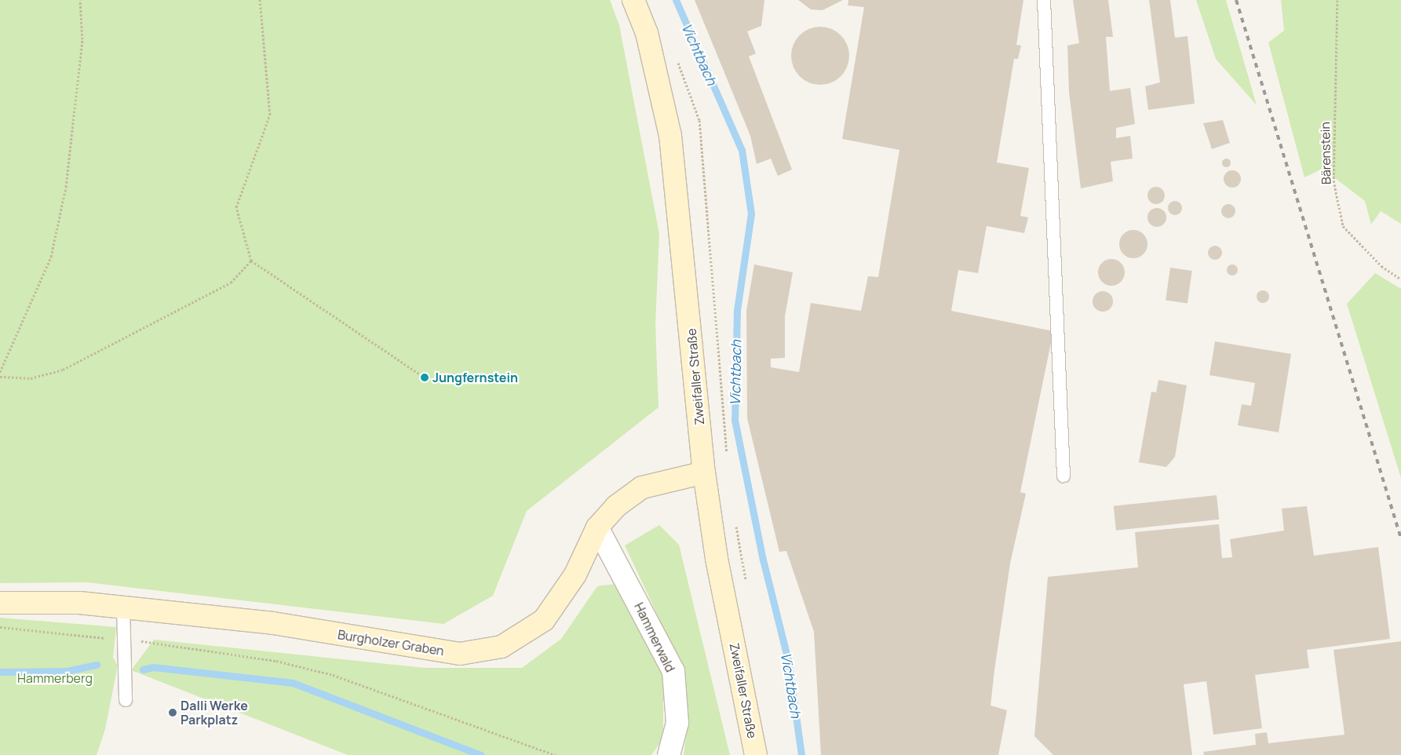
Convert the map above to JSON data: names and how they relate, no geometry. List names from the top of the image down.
{
  "streets": {
    "main road": ["Zweifaller Straße", "Burgholzer Graben"],
    "street": ["Hammerwald"],
    "path": ["Bärenstein"]
  },
  "crossings": [
    ["Zweifaller Straße", "Burgholzer Graben"],
    ["Hammerwald", "Burgholzer Graben"]
  ],
  "water": ["Vichtbach"],
  "parks": ["Hammerberg"],
  "places": ["Jungfernstein", "Dalli Werke Parkplatz"]
}
